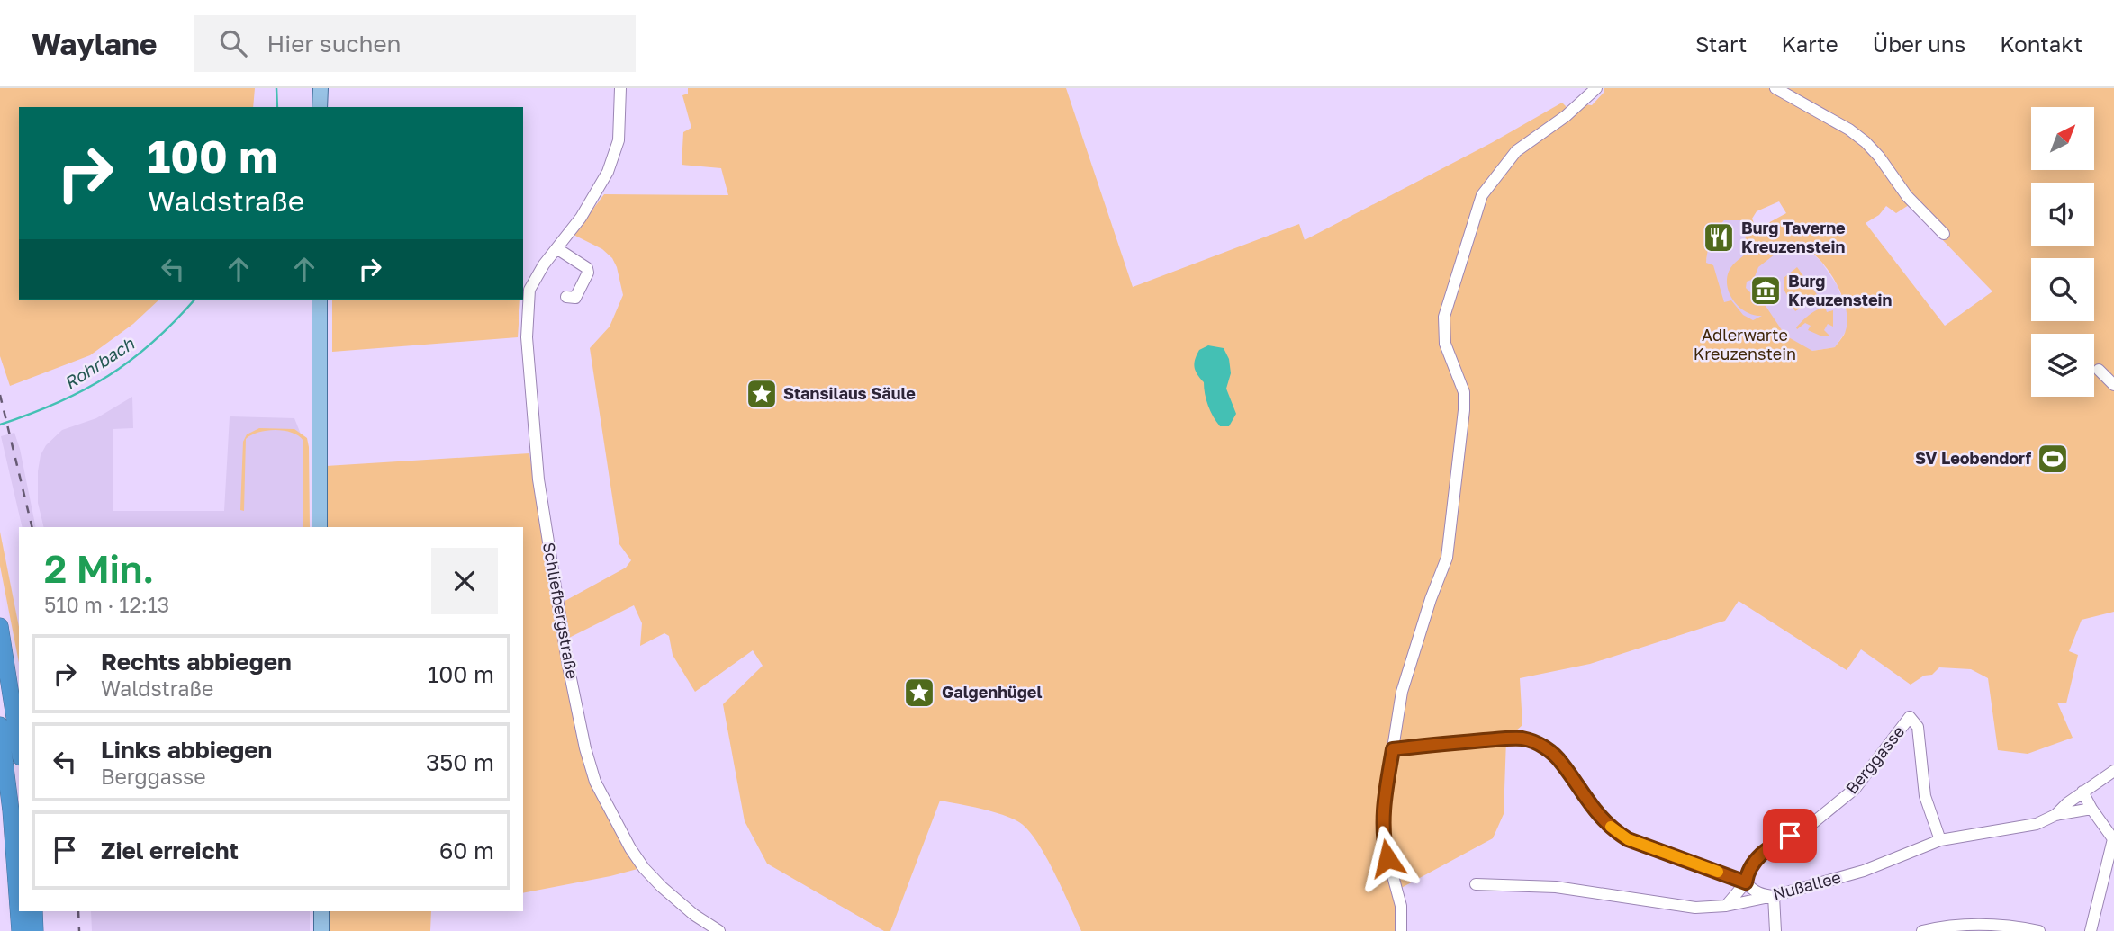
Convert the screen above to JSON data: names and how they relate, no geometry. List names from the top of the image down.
{
  "streets": {
    "street": ["Schliefbergstraße", "Berggasse", "Nußallee"]
  },
  "crossings": [
    ["Berggasse", "Nußallee"]
  ],
  "water": ["Rohrbach"],
  "parks": ["Adlerwarte Kreuzenstein"],
  "places": {
    "restaurant": ["Burg Taverne Kreuzenstein"],
    "museum": ["Burg Kreuzenstein"],
    "place": ["Stansilaus Säule", "Galgenhügel"],
    "sports": ["SV Leobendorf"]
  },
  "north": "top right",
  "page": {
    "header": "Waylane",
    "search": "Hier suchen",
    "nav": [
      "Start",
      "Karte",
      "Über uns",
      "Kontakt"
    ],
    "turn": ["100 m", "Waldstraße"],
    "heading": ["2 Min.", "510 m · 12:13"],
    "list": [
      {
        "name": "Rechts abbiegen",
        "note": "Waldstraße",
        "value": "100 m"
      },
      {
        "name": "Links abbiegen",
        "note": "Berggasse",
        "value": "350 m"
      },
      {
        "name": "Ziel erreicht",
        "value": "60 m"
      }
    ]
  }
}
